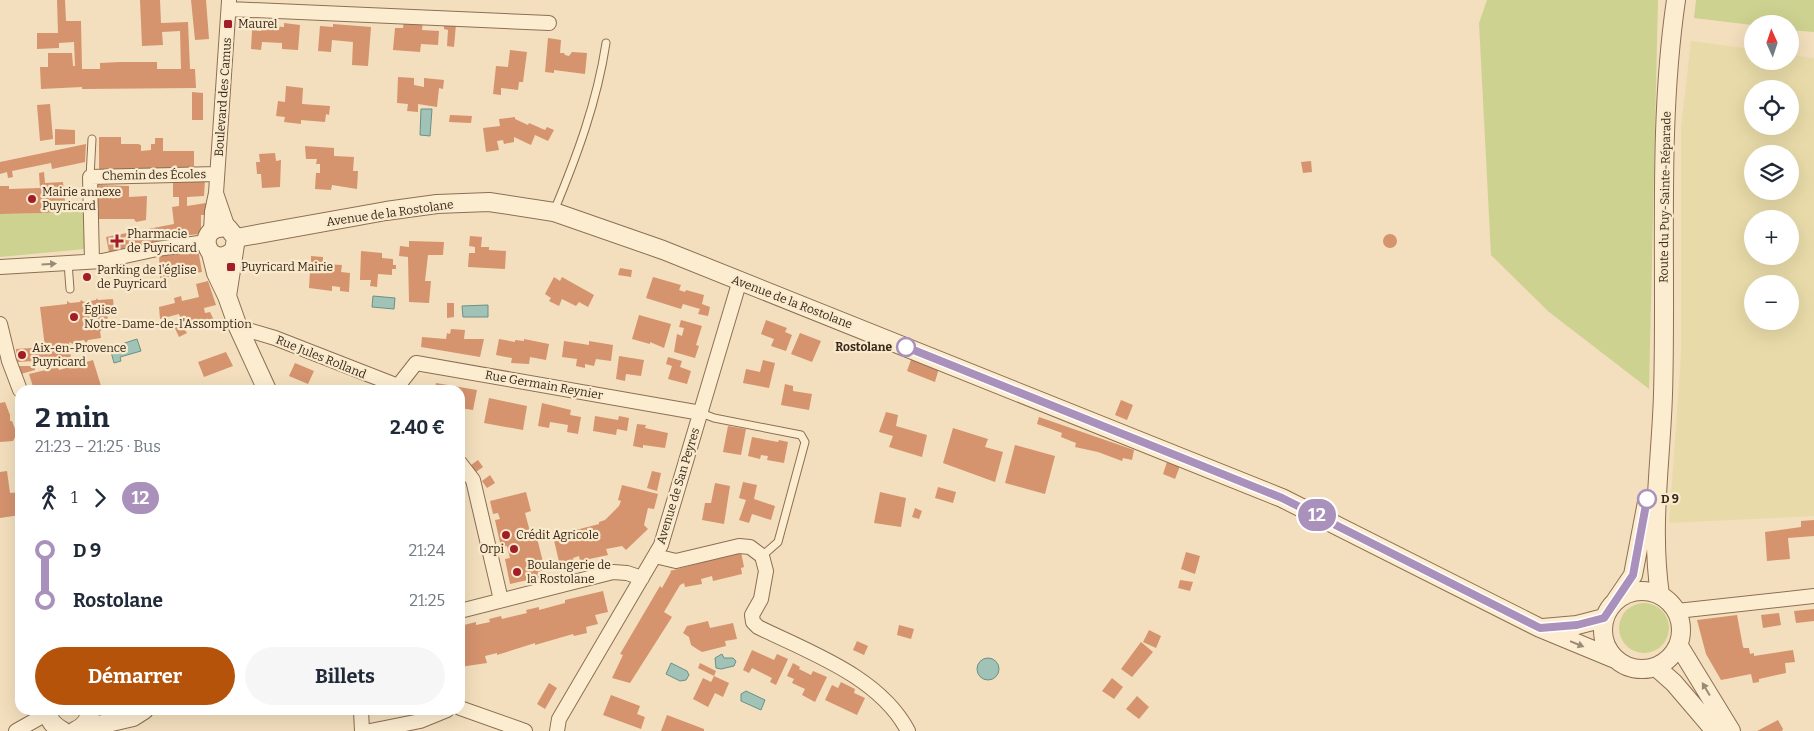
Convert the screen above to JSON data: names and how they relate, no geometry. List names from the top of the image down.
{
  "streets": {
    "street": [
      "Boulevard des Camus",
      "Chemin des Écoles",
      "Route du Puy-Sainte-Réparade",
      "Avenue de la Rostolane",
      "Rue Jules Rolland",
      "Rue Germain Reynier",
      "Avenue de San Peyres"
    ]
  },
  "crossings": [
    ["Boulevard des Camus", "Chemin des Écoles"],
    ["Boulevard des Camus", "Avenue de la Rostolane"],
    ["Route du Puy-Sainte-Réparade", "Avenue de la Rostolane"],
    ["Avenue de la Rostolane", "Avenue de San Peyres"],
    ["Rue Germain Reynier", "Avenue de San Peyres"]
  ],
  "places": {
    "transit": ["Maurel", "Puyricard Mairie"],
    "other": [
      "Mairie annexe Puyricard",
      "Parking de l'église de Puyricard",
      "Église Notre-Dame-de-l'Assomption",
      "Rostolane",
      "Aix-en-Provence Puyricard",
      "D 9",
      "Crédit Agricole",
      "Orpi",
      "Boulangerie de la Rostolane"
    ],
    "health": ["Pharmacie de Puyricard"]
  },
  "lines": ["bus line 12"],
  "north": "top",
  "page": {
    "on_map": "12",
    "map_buttons": ["+", "−"],
    "heading": ["2 min", "21:23 – 21:25 · Bus", "2.40 €"],
    "legs": ["1", "12"],
    "list": [
      {
        "name": "D 9",
        "value": "21:24"
      },
      {
        "name": "Rostolane",
        "value": "21:25"
      }
    ],
    "buttons": ["Démarrer", "Billets"]
  }
}
